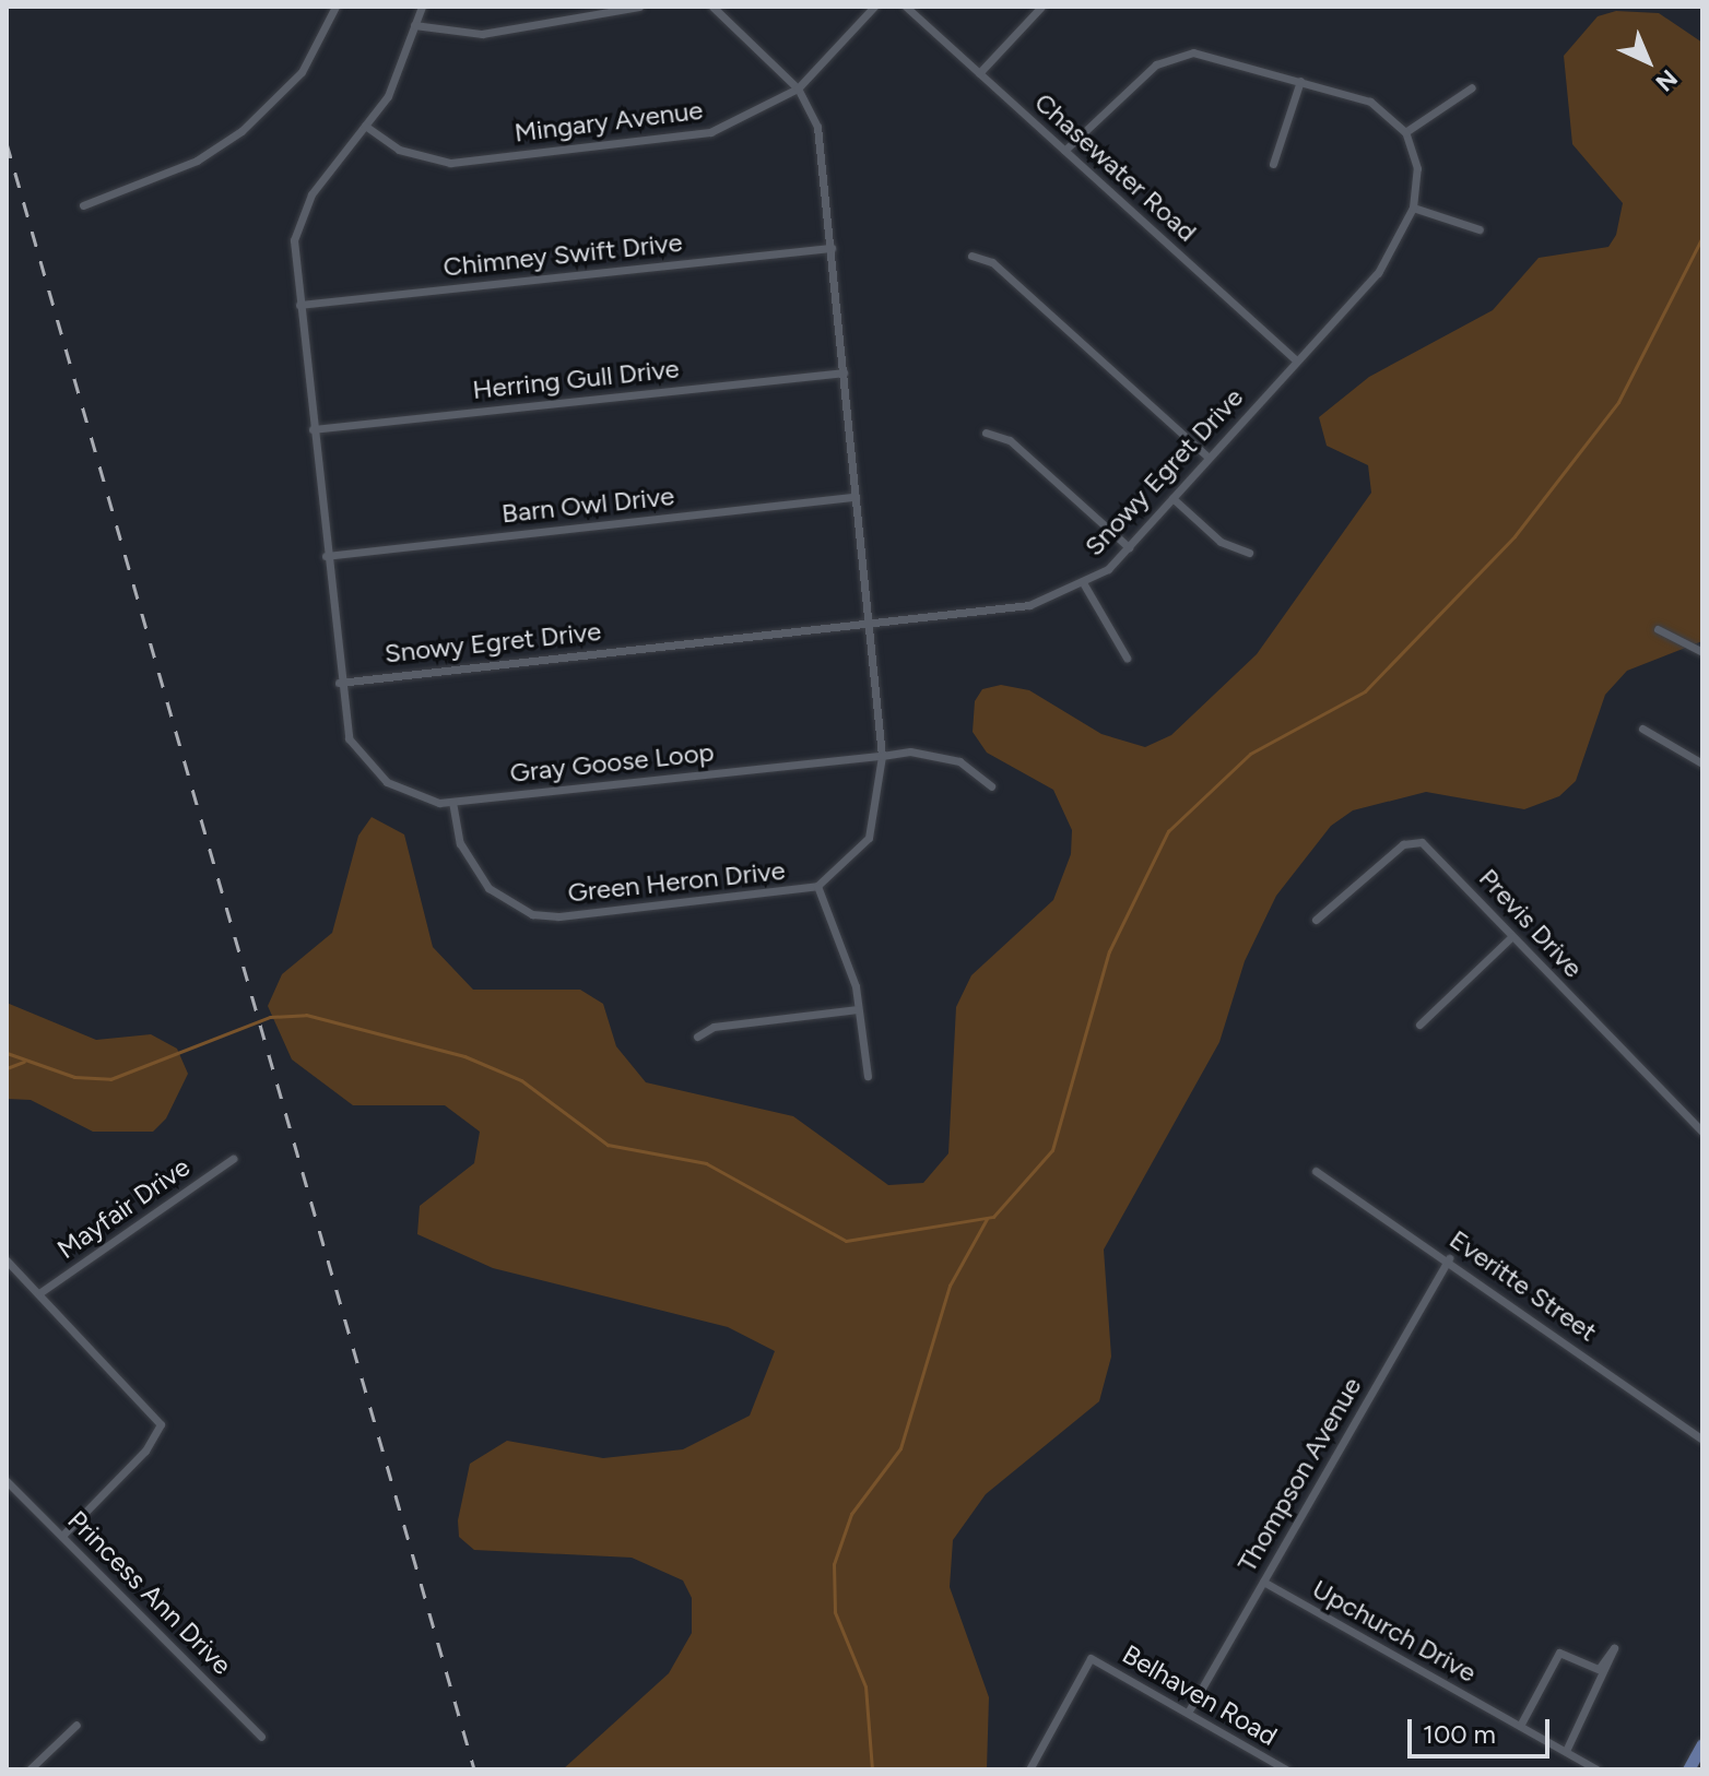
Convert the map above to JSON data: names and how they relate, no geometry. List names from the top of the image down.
{
  "streets": {
    "street": [
      "Mingary Avenue",
      "Chasewater Road",
      "Chimney Swift Drive",
      "Herring Gull Drive",
      "Snowy Egret Drive",
      "Barn Owl Drive",
      "Gray Goose Loop",
      "Green Heron Drive",
      "Previs Drive",
      "Mayfair Drive",
      "Everitte Street",
      "Thompson Avenue",
      "Princess Ann Drive",
      "Upchurch Drive",
      "Belhaven Road"
    ]
  },
  "crossings": [
    ["Mingary Avenue", "Gray Goose Loop"],
    ["Chasewater Road", "Snowy Egret Drive"],
    ["Chimney Swift Drive", "Gray Goose Loop"],
    ["Herring Gull Drive", "Gray Goose Loop"],
    ["Snowy Egret Drive", "Gray Goose Loop"],
    ["Barn Owl Drive", "Gray Goose Loop"],
    ["Gray Goose Loop", "Green Heron Drive"],
    ["Everitte Street", "Thompson Avenue"],
    ["Thompson Avenue", "Upchurch Drive"],
    ["Thompson Avenue", "Belhaven Road"]
  ],
  "scale_bar": "100 m",
  "north": "bottom right"
}
